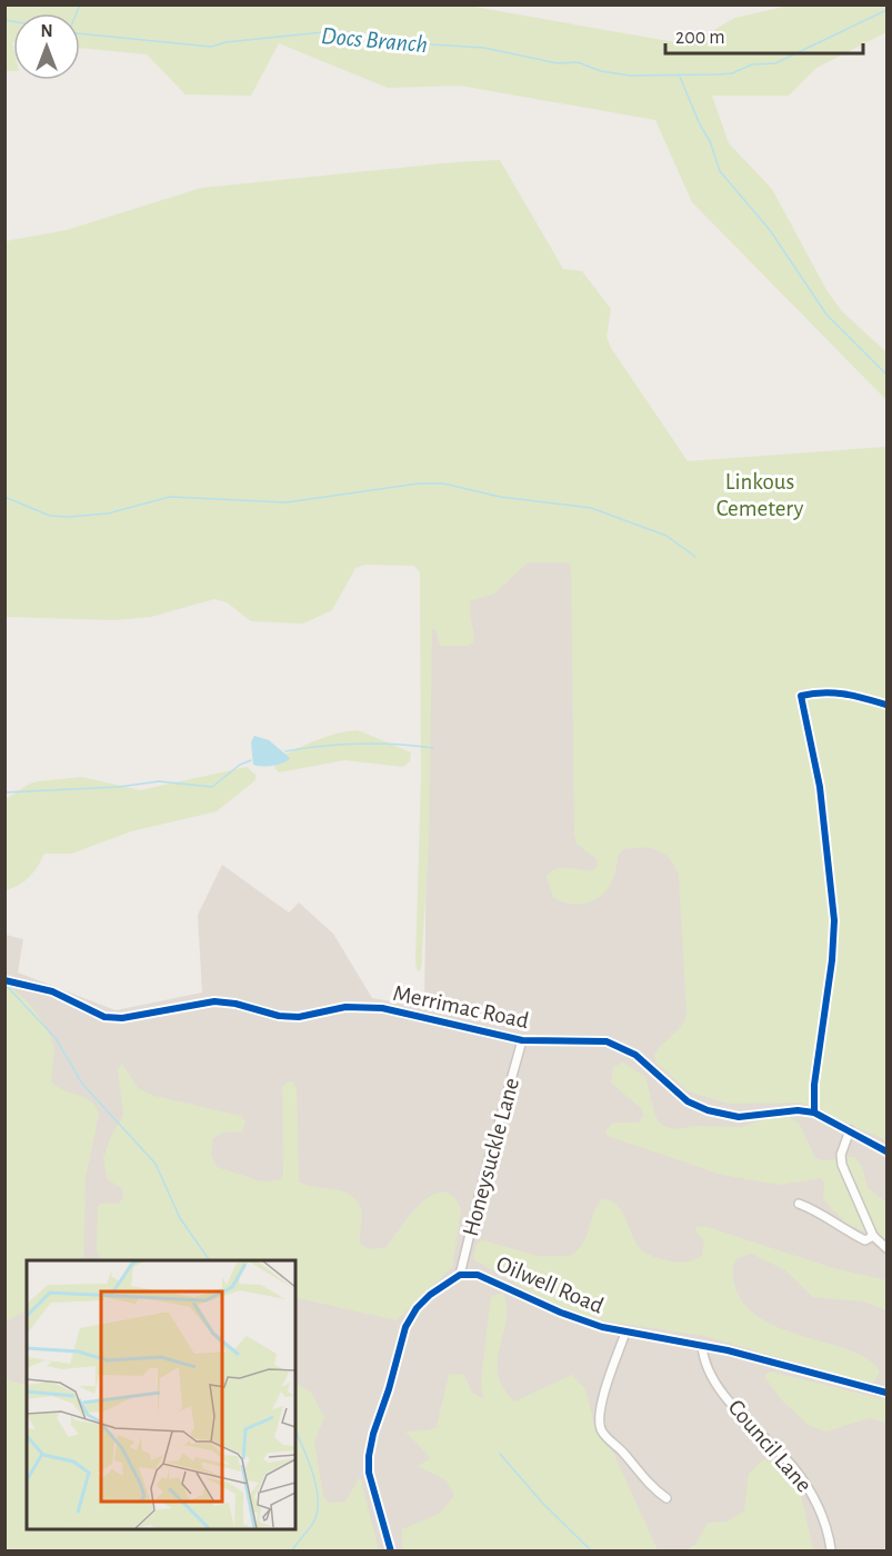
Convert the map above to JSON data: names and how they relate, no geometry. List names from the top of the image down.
{
  "streets": {
    "street": [
      "Merrimac Road",
      "Honeysuckle Lane",
      "Oilwell Road",
      "Council Lane"
    ]
  },
  "crossings": [
    ["Merrimac Road", "Honeysuckle Lane"],
    ["Honeysuckle Lane", "Oilwell Road"],
    ["Oilwell Road", "Council Lane"]
  ],
  "water": ["Docs Branch"],
  "parks": ["Linkous Cemetery"],
  "scale_bar": "200 m",
  "north": "top"
}
